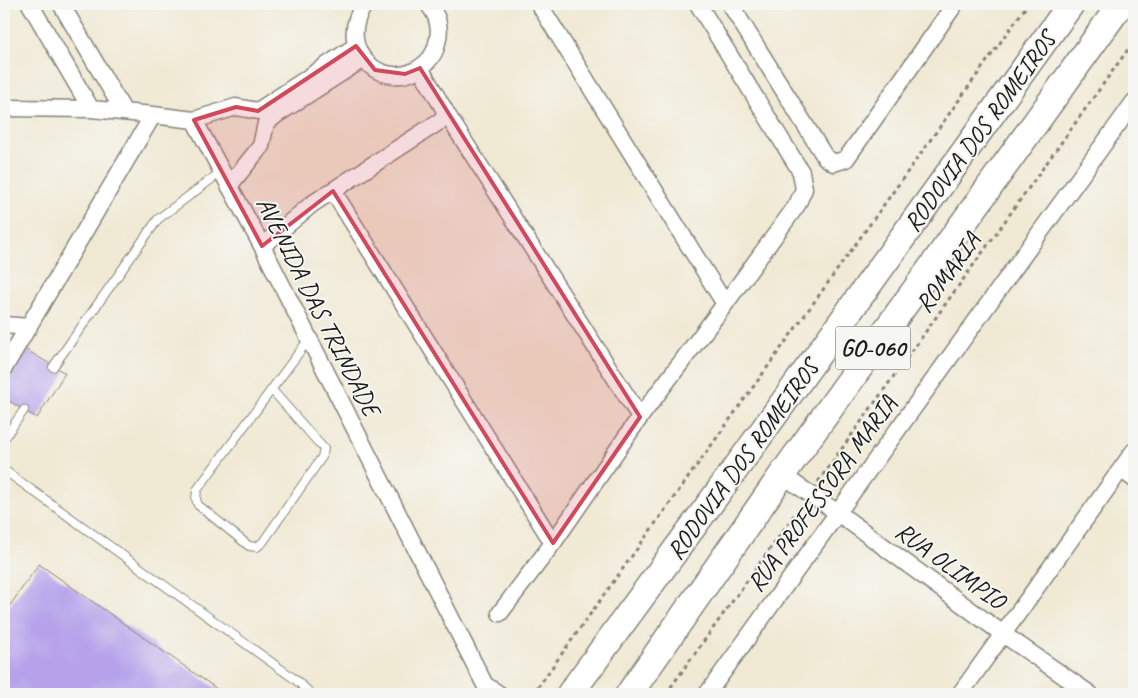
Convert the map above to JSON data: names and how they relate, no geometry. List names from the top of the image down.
{
  "streets": {
    "main road": ["RODOVIA DOS ROMEIROS", "GO-060"],
    "street": ["AVENIDA DAS TRINDADE", "RUA PROFESSORA MARIA", "RUA OLIMPIO"],
    "path": ["ROMARIA"]
  },
  "crossings": [
    ["RODOVIA DOS ROMEIROS", "RUA OLIMPIO"],
    ["ROMARIA", "RUA OLIMPIO"],
    ["RUA PROFESSORA MARIA", "RUA OLIMPIO"]
  ]
}
